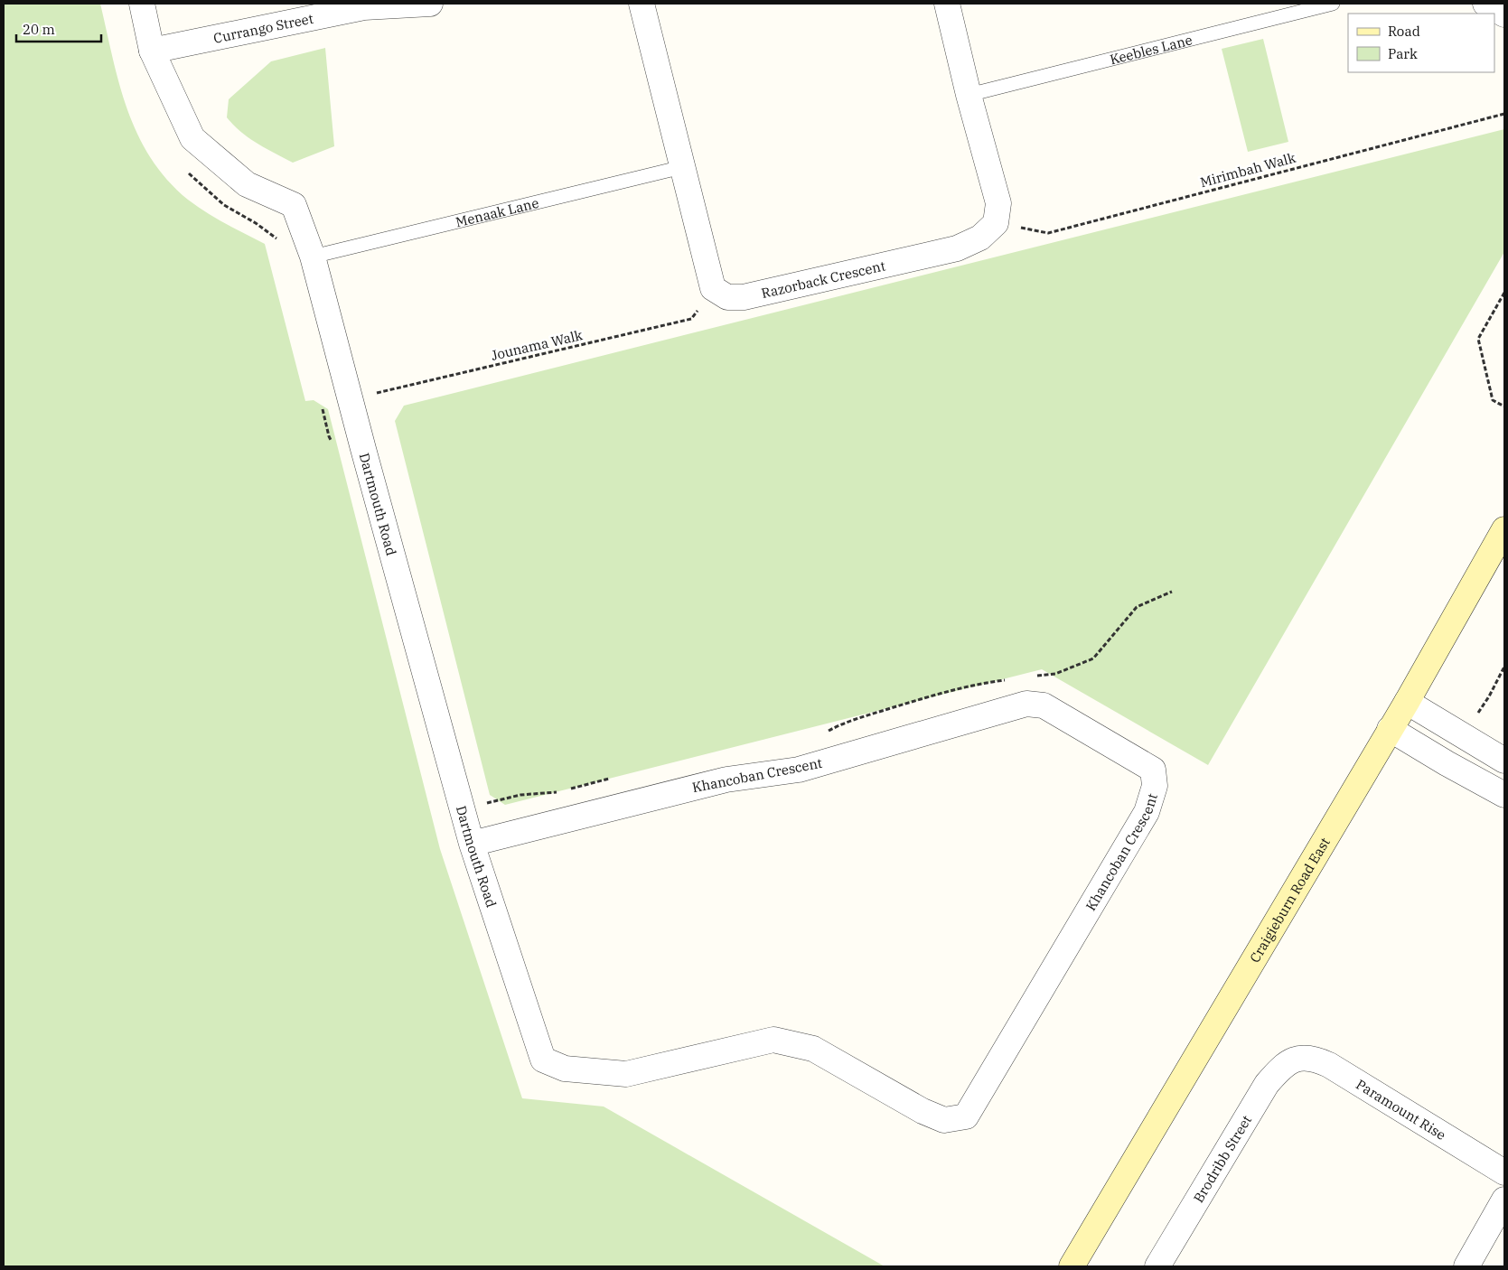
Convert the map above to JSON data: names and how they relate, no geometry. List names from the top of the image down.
{
  "streets": {
    "main road": ["Craigieburn Road East"],
    "street": [
      "Currango Street",
      "Razorback Crescent",
      "Dartmouth Road",
      "Khancoban Crescent",
      "Paramount Rise",
      "Brodribb Street"
    ],
    "lane": ["Keebles Lane", "Menaak Lane"],
    "path": ["Mirimbah Walk", "Jounama Walk"]
  },
  "crossings": [
    ["Currango Street", "Dartmouth Road"],
    ["Mirimbah Walk", "Razorback Crescent"],
    ["Menaak Lane", "Dartmouth Road"],
    ["Razorback Crescent", "Jounama Walk"],
    ["Jounama Walk", "Dartmouth Road"],
    ["Dartmouth Road", "Khancoban Crescent"],
    ["Paramount Rise", "Brodribb Street"]
  ],
  "legend": ["Road", "Park"],
  "scale_bar": "20 m"
}
